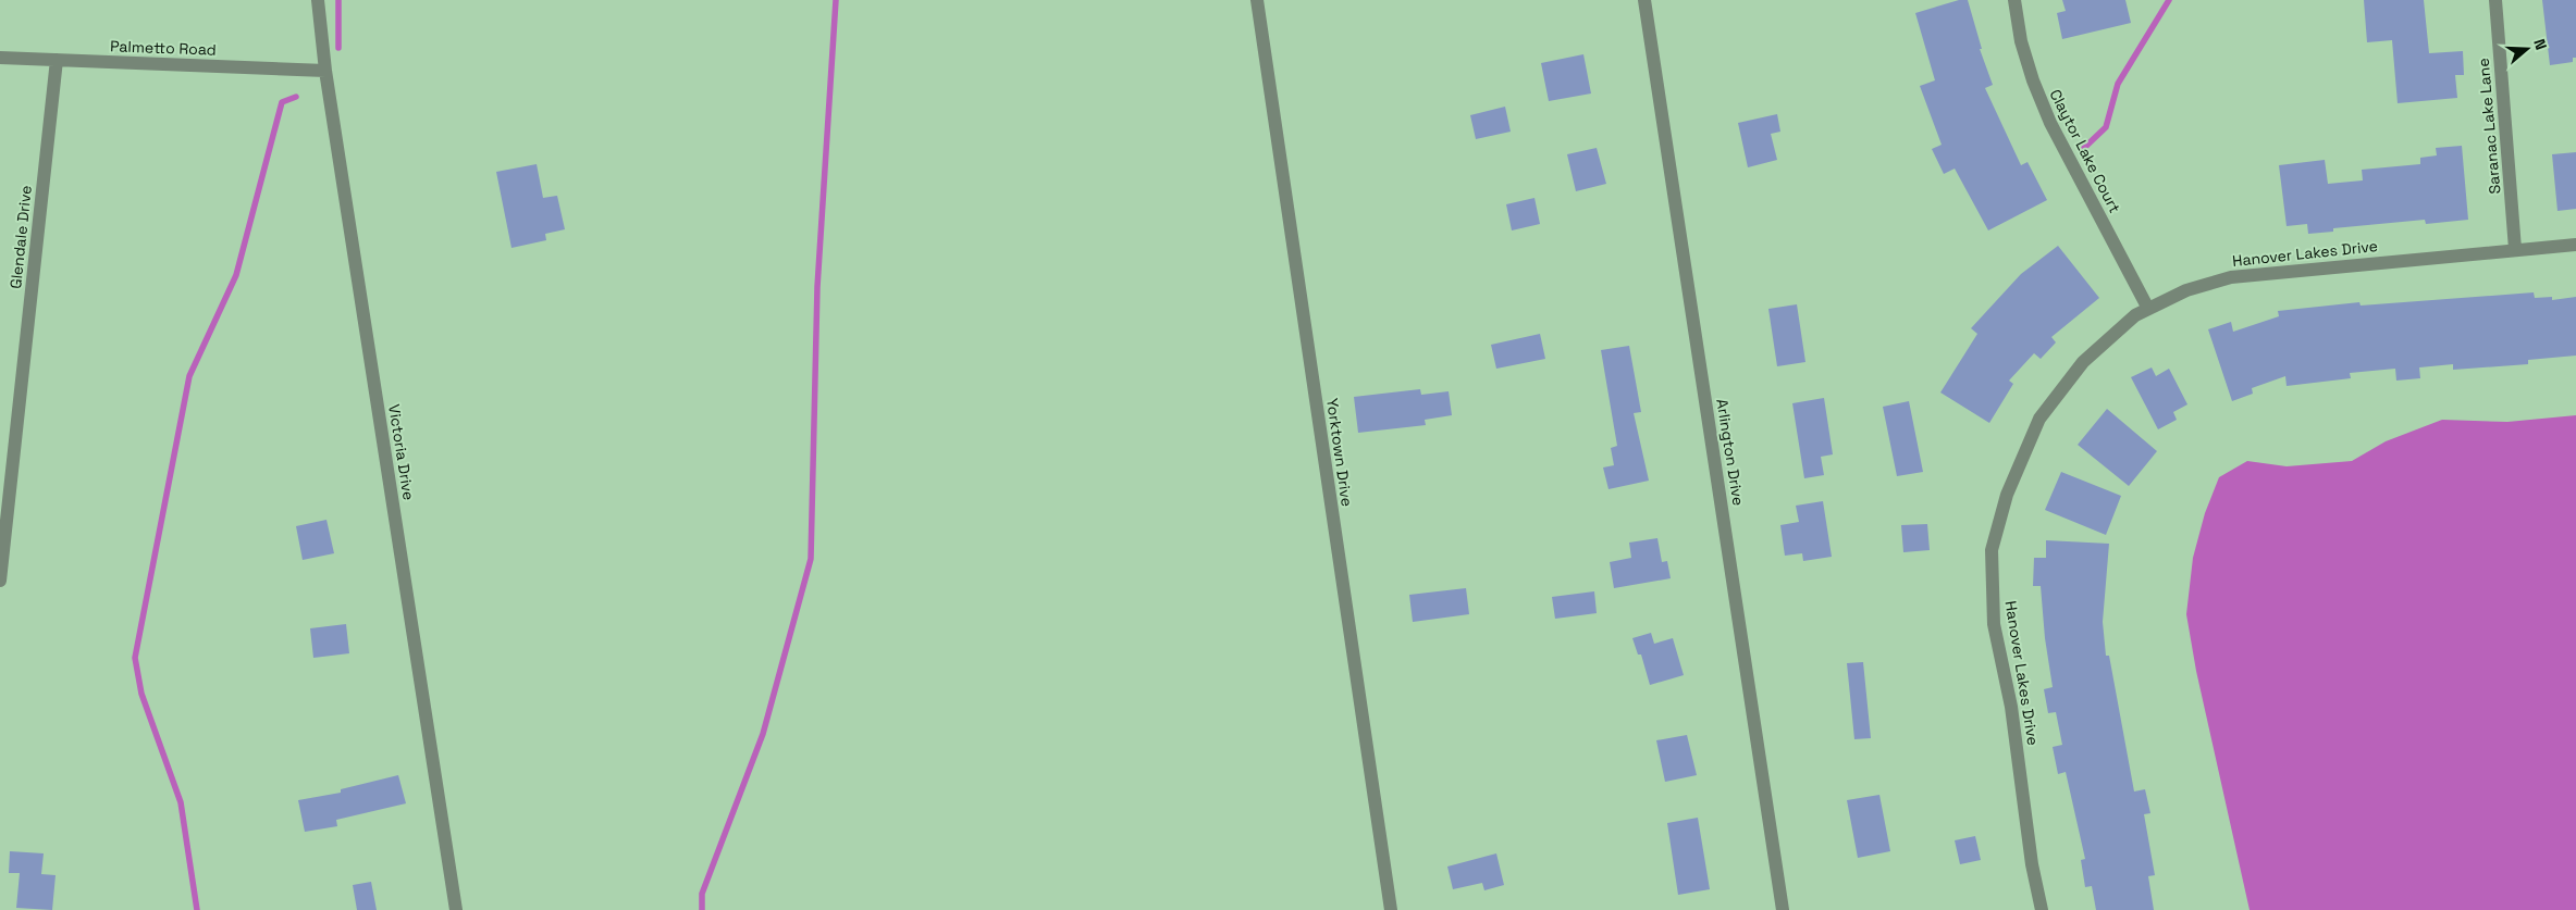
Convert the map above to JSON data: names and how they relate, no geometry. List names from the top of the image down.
{
  "streets": {
    "street": [
      "Palmetto Road",
      "Saranac Lake Lane",
      "Claytor Lake Court",
      "Glendale Drive",
      "Hanover Lakes Drive",
      "Victoria Drive",
      "Yorktown Drive",
      "Arlington Drive"
    ]
  },
  "crossings": [
    ["Palmetto Road", "Glendale Drive"],
    ["Palmetto Road", "Victoria Drive"],
    ["Saranac Lake Lane", "Hanover Lakes Drive"],
    ["Claytor Lake Court", "Hanover Lakes Drive"]
  ],
  "north": "right"
}
